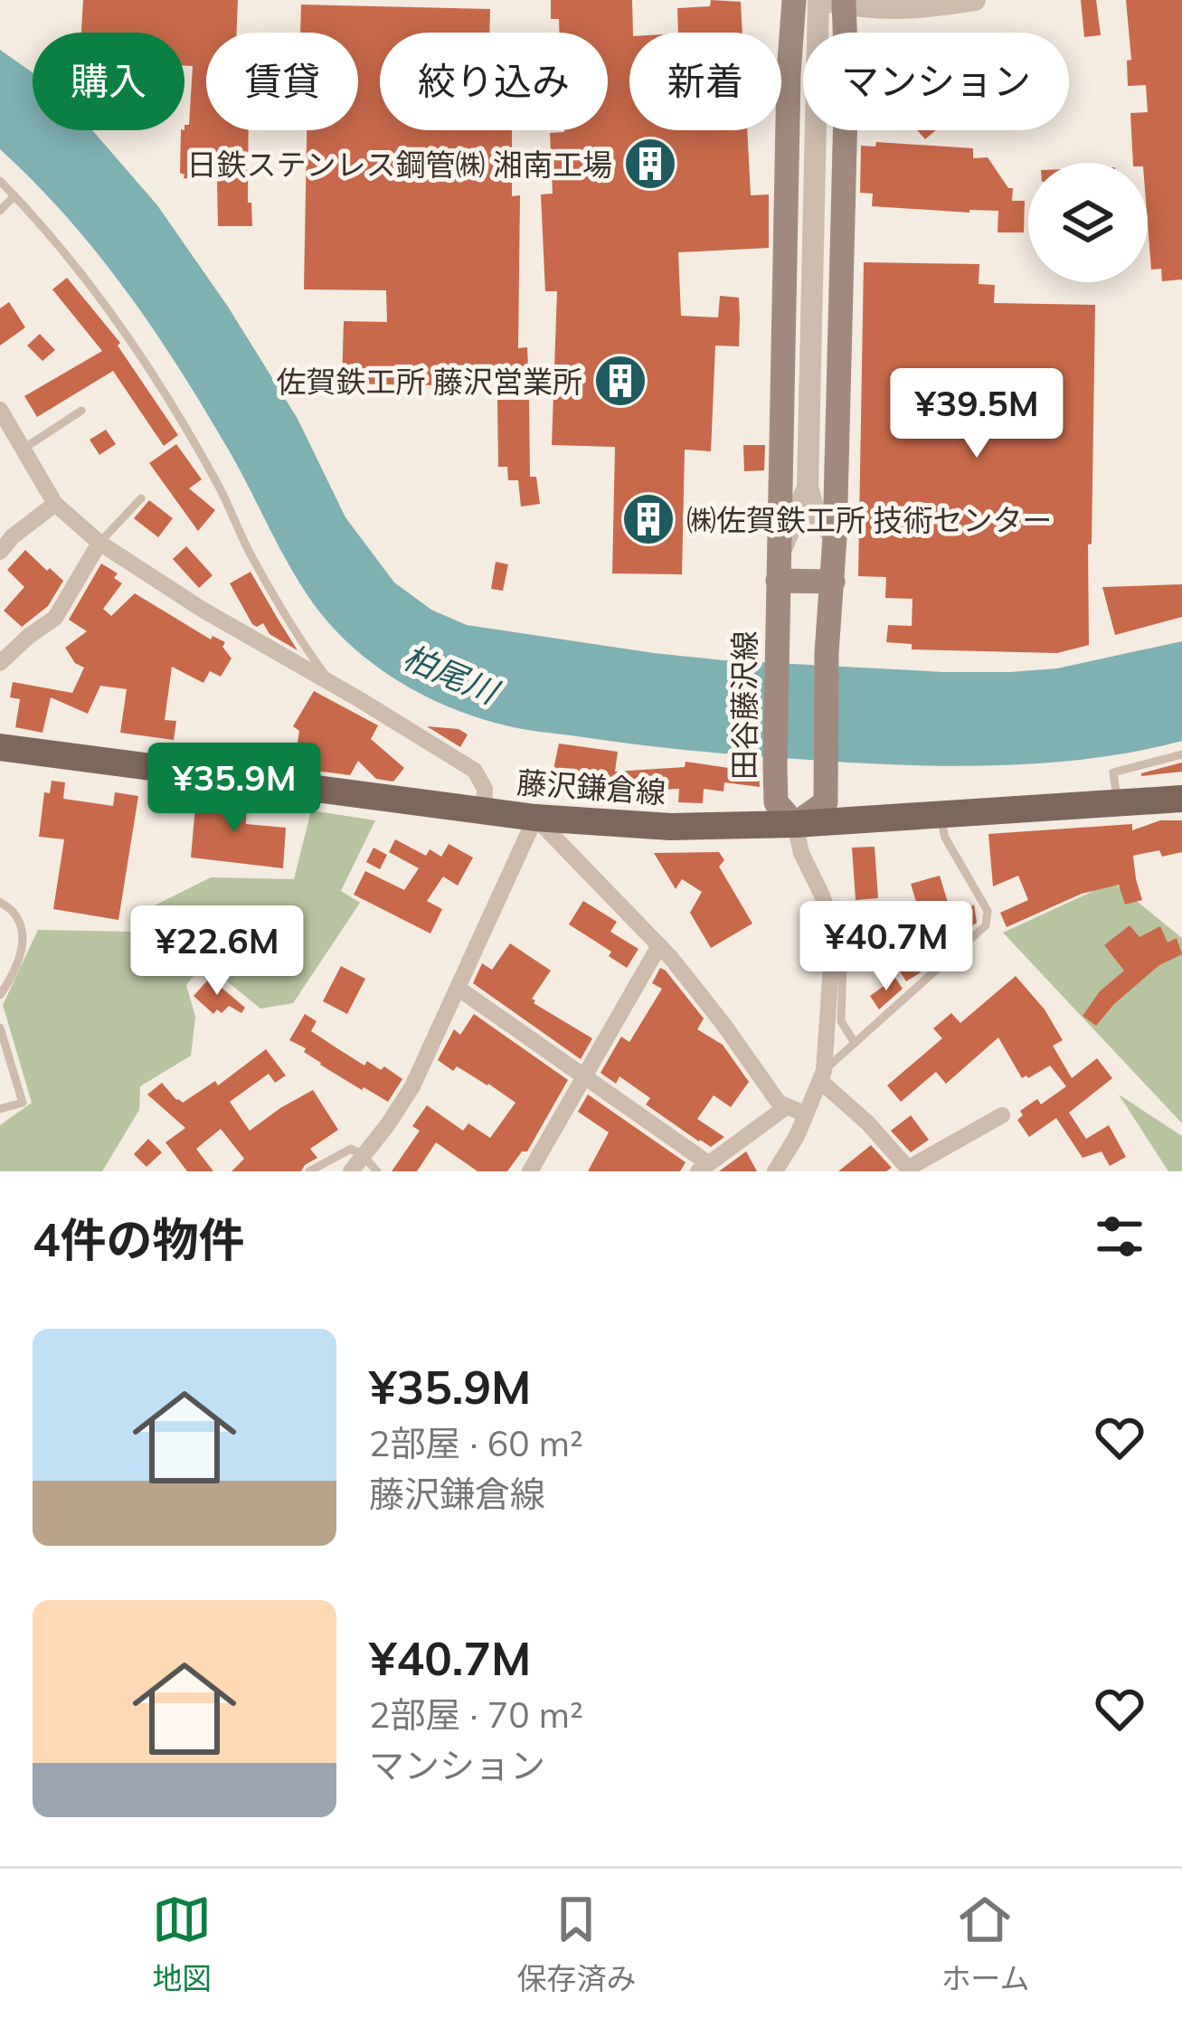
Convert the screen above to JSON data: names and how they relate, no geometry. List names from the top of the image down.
{
  "streets": {
    "main road": ["田谷藤沢線", "藤沢鎌倉線"]
  },
  "crossings": [
    ["田谷藤沢線", "藤沢鎌倉線"]
  ],
  "water": ["柏尾川"],
  "places": {
    "building": ["日鉄ステンレス鋼管㈱ 湘南工場", "佐賀鉄工所 藤沢営業所", "㈱佐賀鉄工所 技術センター"]
  },
  "page": {
    "chip": [
      "購入",
      "賃貸",
      "絞り込み",
      "新着",
      "マンション"
    ],
    "price": [
      "¥39.5M",
      "¥35.9M",
      "¥40.7M",
      "¥22.6M"
    ],
    "heading": "4件の物件",
    "list": [
      {
        "name": "¥35.9M",
        "note": "2部屋 · 60 m² · 藤沢鎌倉線"
      },
      {
        "name": "¥40.7M",
        "note": "2部屋 · 70 m² · マンション"
      }
    ],
    "tabs": ["地図", "保存済み", "ホーム"]
  }
}
